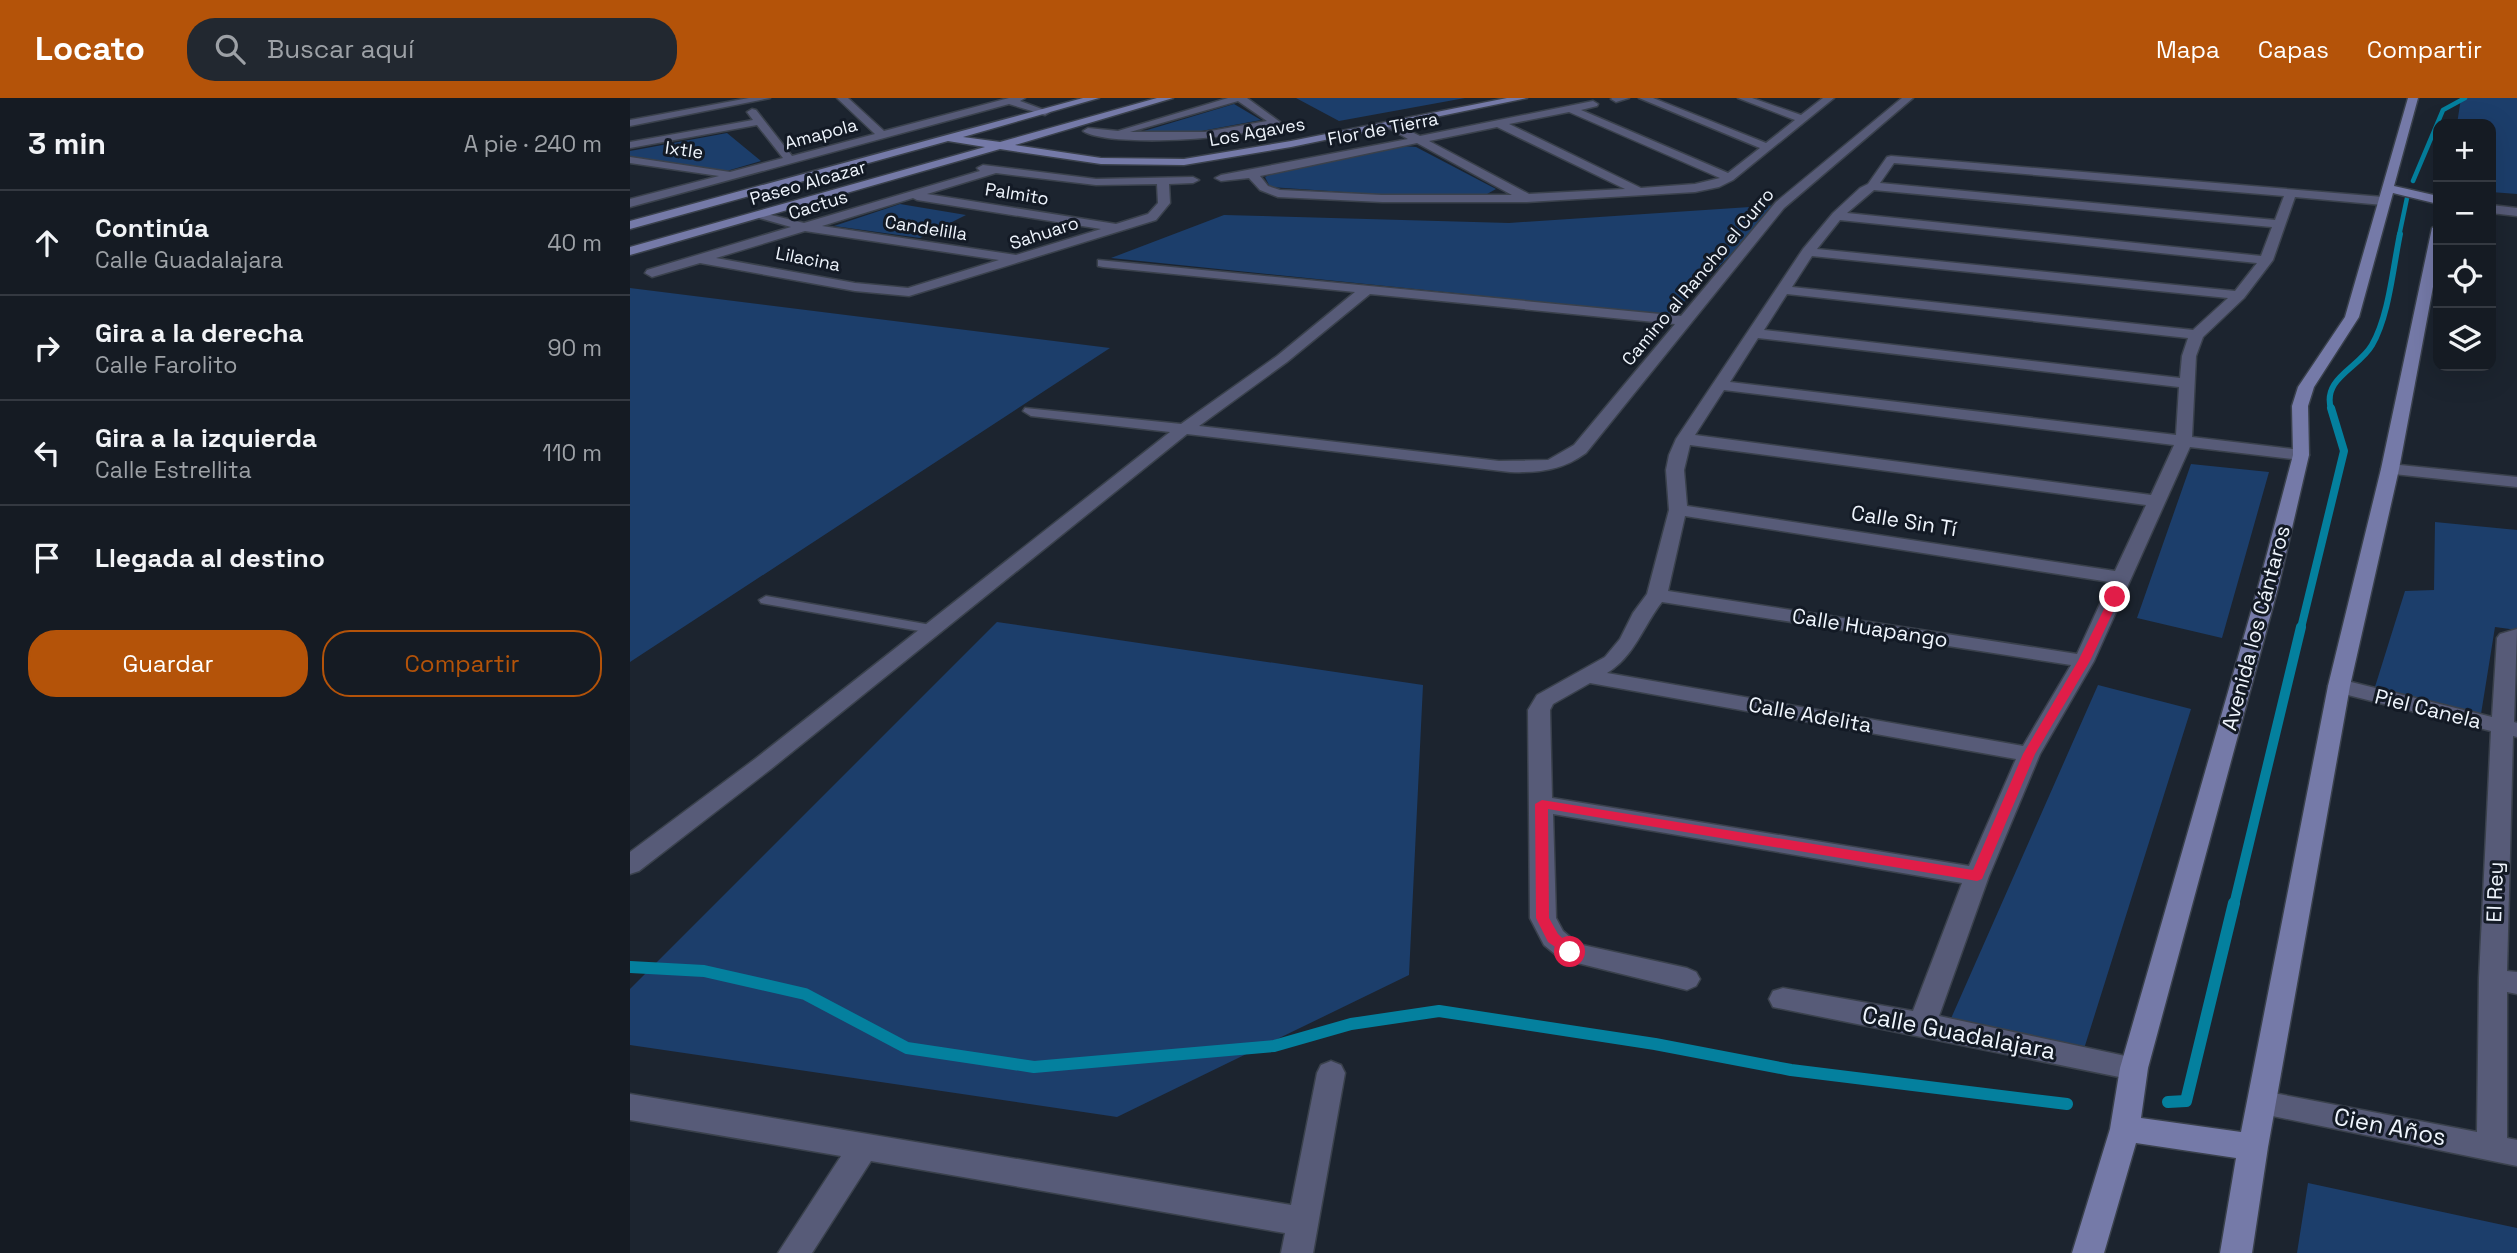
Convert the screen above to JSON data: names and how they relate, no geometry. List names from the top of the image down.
{
  "streets": {
    "street": [
      "Flor de Tierra",
      "Los Agaves",
      "Amapola",
      "Ixtle",
      "Paseo Alcazar",
      "Palmito",
      "Cactus",
      "Candelilla",
      "Sahuaro",
      "Lilacina",
      "Camino al Rancho el Curro",
      "Calle Sin Tí",
      "Calle Huapango",
      "Avenida los Cántaros",
      "Piel Canela",
      "Calle Adelita",
      "El Rey",
      "Calle Guadalajara",
      "Cien Años"
    ]
  },
  "crossings": [
    ["Los Agaves", "Paseo Alcazar"],
    ["Amapola", "Ixtle"],
    ["Palmito", "Cactus"],
    ["Palmito", "Sahuaro"],
    ["Cactus", "Candelilla"],
    ["Cactus", "Lilacina"],
    ["Candelilla", "Sahuaro"],
    ["Sahuaro", "Lilacina"],
    ["Avenida los Cántaros", "Calle Guadalajara"],
    ["Piel Canela", "El Rey"],
    ["El Rey", "Cien Años"]
  ],
  "page": {
    "header": "Locato",
    "search": "Buscar aquí",
    "nav": ["Mapa", "Capas", "Compartir"],
    "heading": ["3 min", "A pie · 240 m"],
    "map_buttons": ["+", "−"],
    "list": [
      ["Continúa", "Calle Guadalajara", "40 m"],
      ["Gira a la derecha", "Calle Farolito", "90 m"],
      ["Gira a la izquierda", "Calle Estrellita", "110 m"],
      "Llegada al destino"
    ],
    "buttons": ["Guardar", "Compartir"]
  }
}
